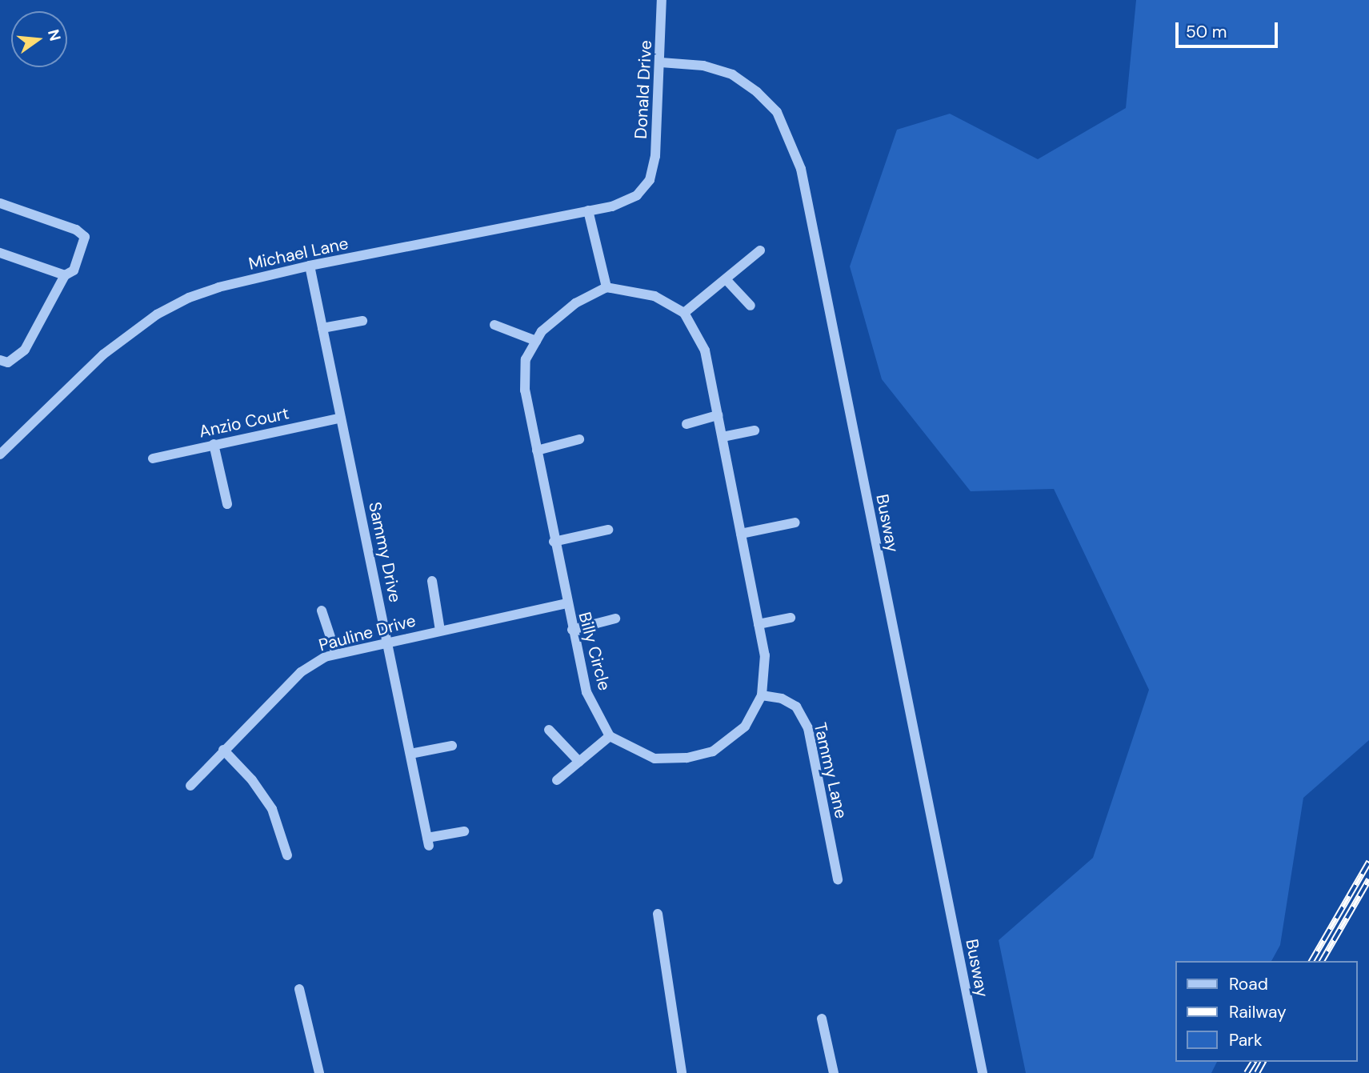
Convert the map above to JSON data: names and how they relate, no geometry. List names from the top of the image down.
{
  "streets": {
    "street": [
      "Donald Drive",
      "Michael Lane",
      "Anzio Court",
      "Busway",
      "Sammy Drive",
      "Pauline Drive",
      "Billy Circle",
      "Tammy Lane"
    ]
  },
  "crossings": [
    ["Donald Drive", "Michael Lane"],
    ["Donald Drive", "Busway"],
    ["Michael Lane", "Sammy Drive"],
    ["Anzio Court", "Sammy Drive"],
    ["Sammy Drive", "Pauline Drive"],
    ["Pauline Drive", "Billy Circle"]
  ],
  "legend": ["Road", "Railway", "Park"],
  "scale_bar": "50 m",
  "north": "right"
}
